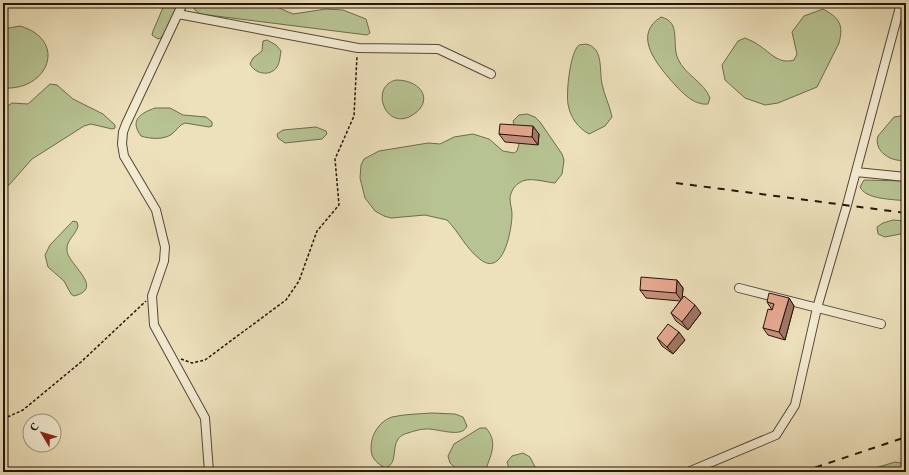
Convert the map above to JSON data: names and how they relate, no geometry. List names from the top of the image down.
{
  "north": "top left"
}
